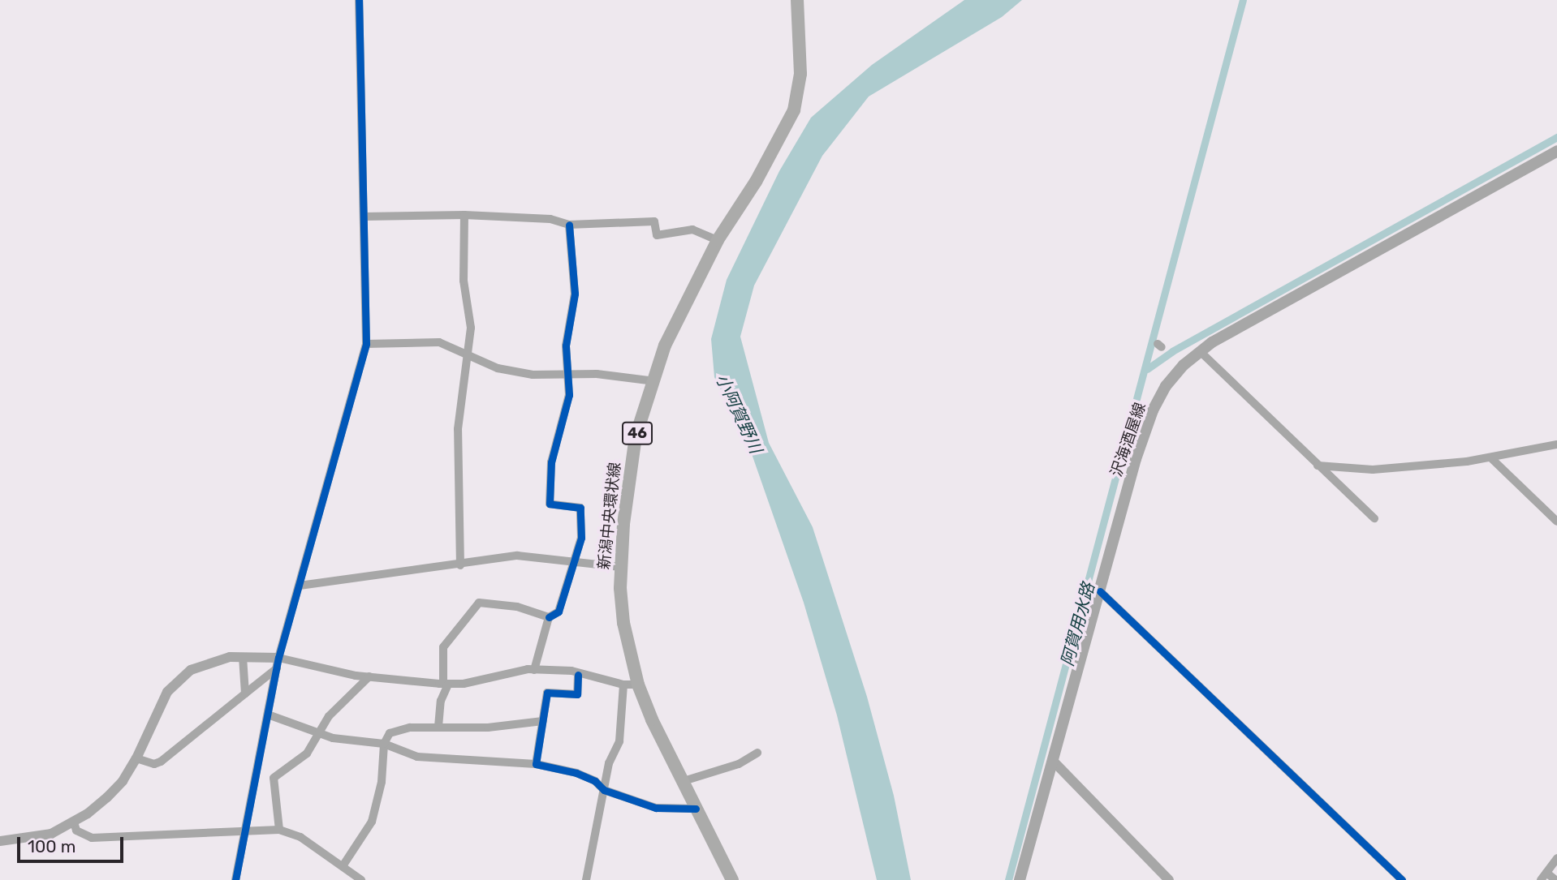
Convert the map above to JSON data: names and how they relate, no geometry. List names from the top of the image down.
{
  "streets": {
    "main road": ["46", "沢海酒屋線", "新潟中央環状線"]
  },
  "water": ["小阿賀野川", "阿賀用水路"],
  "scale_bar": "100 m"
}
